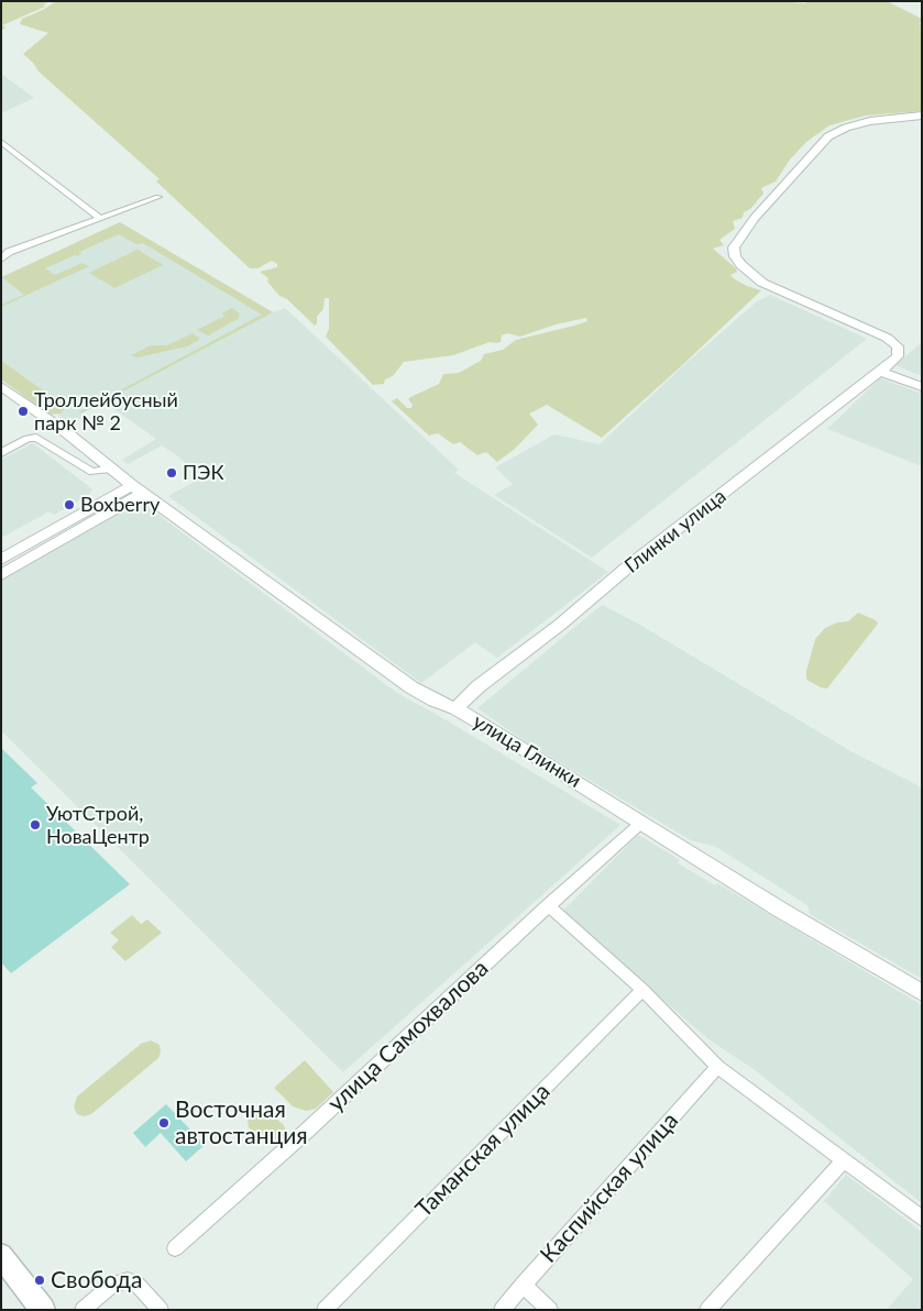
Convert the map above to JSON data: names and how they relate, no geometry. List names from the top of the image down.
{
  "streets": {
    "main road": ["Глинки улица", "улица Глинки"],
    "street": ["улица Самохвалова", "Таманская улица", "Каспийская улица"]
  },
  "crossings": [
    ["Глинки улица", "улица Глинки"],
    ["улица Глинки", "улица Самохвалова"]
  ],
  "places": [
    "Троллейбусный парк № 2",
    "ПЭК",
    "Boxberry",
    "УютСтрой, НоваЦентр",
    "Восточная автостанция",
    "Свобода"
  ]
}
